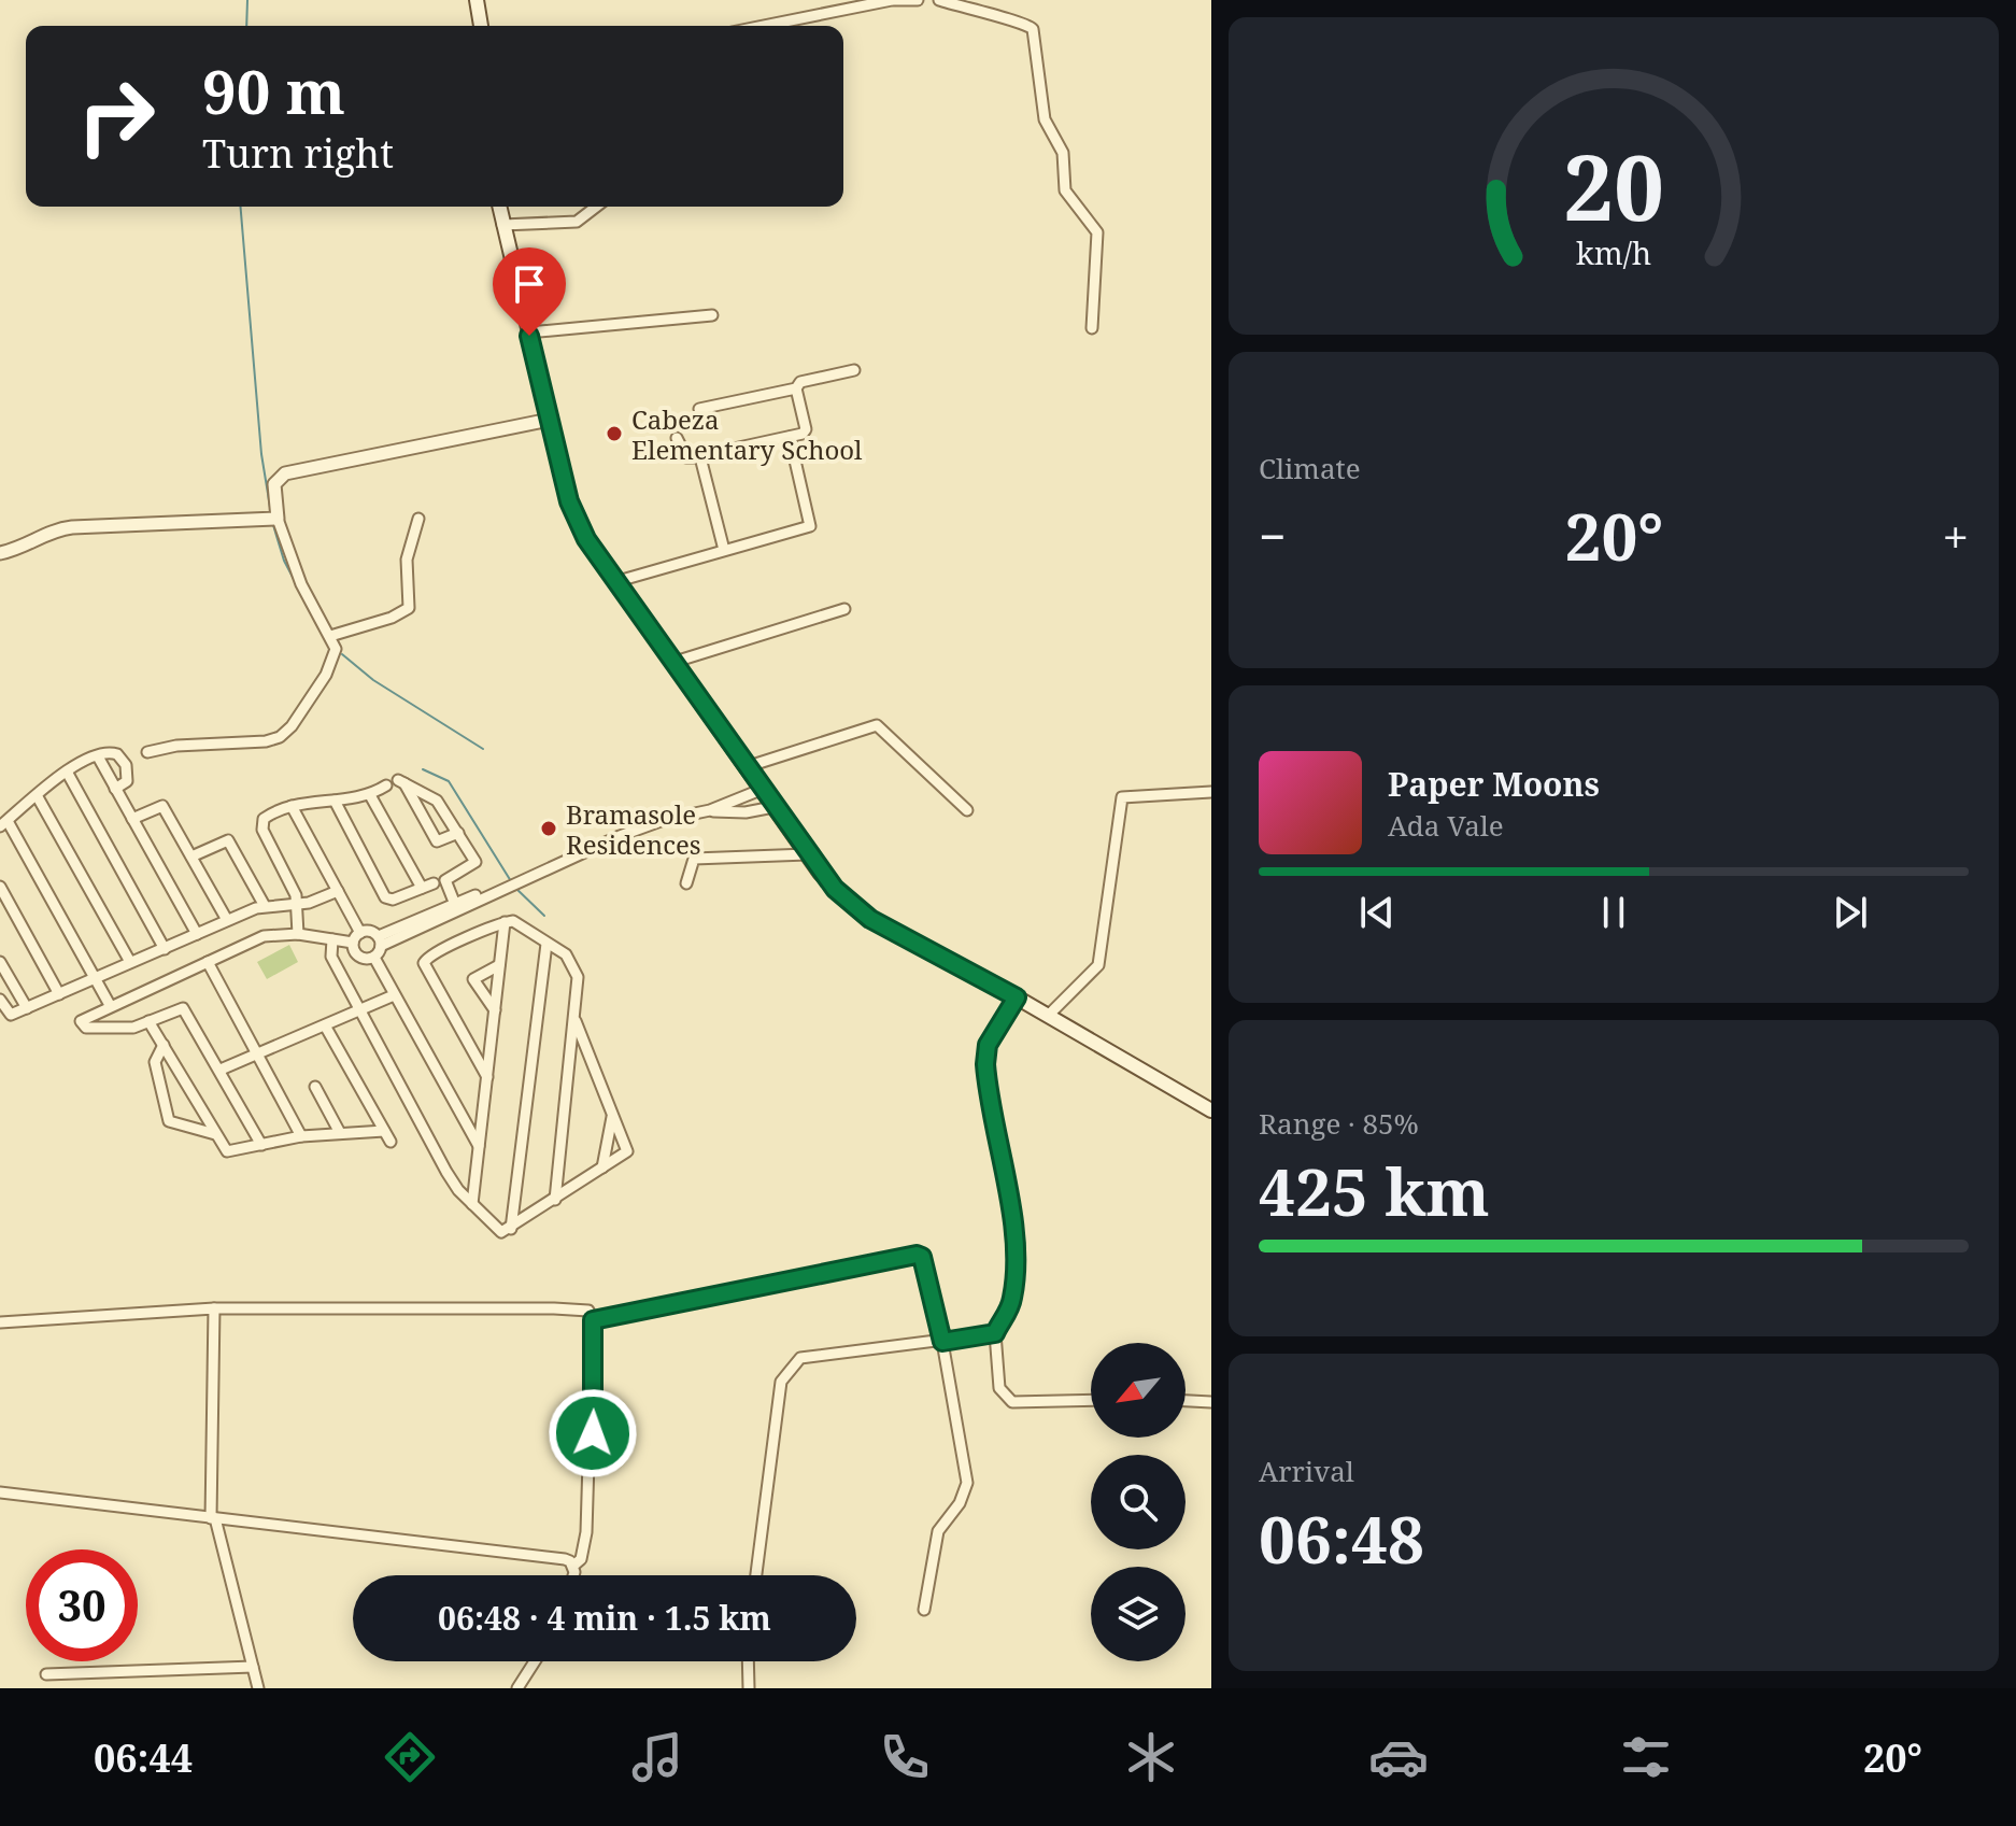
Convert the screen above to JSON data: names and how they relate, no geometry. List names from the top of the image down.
{
  "places": ["Cabeza Elementary School", "Bramasole Residences"],
  "north": "bottom left",
  "page": {
    "turn": ["90 m", "Turn right"],
    "tile": [
      "Climate",
      ["Range · 85%", "425 km"],
      ["Arrival", "06:48"]
    ],
    "heat": ["−", "20°", "+"],
    "song": ["Paper Moons", "Ada Vale"],
    "limit": "30",
    "trip": "06:48 · 4 min · 1.5 km",
    "tabs": ["06:44", "20°"],
    "gauge": ["20", "km/h"]
  }
}
